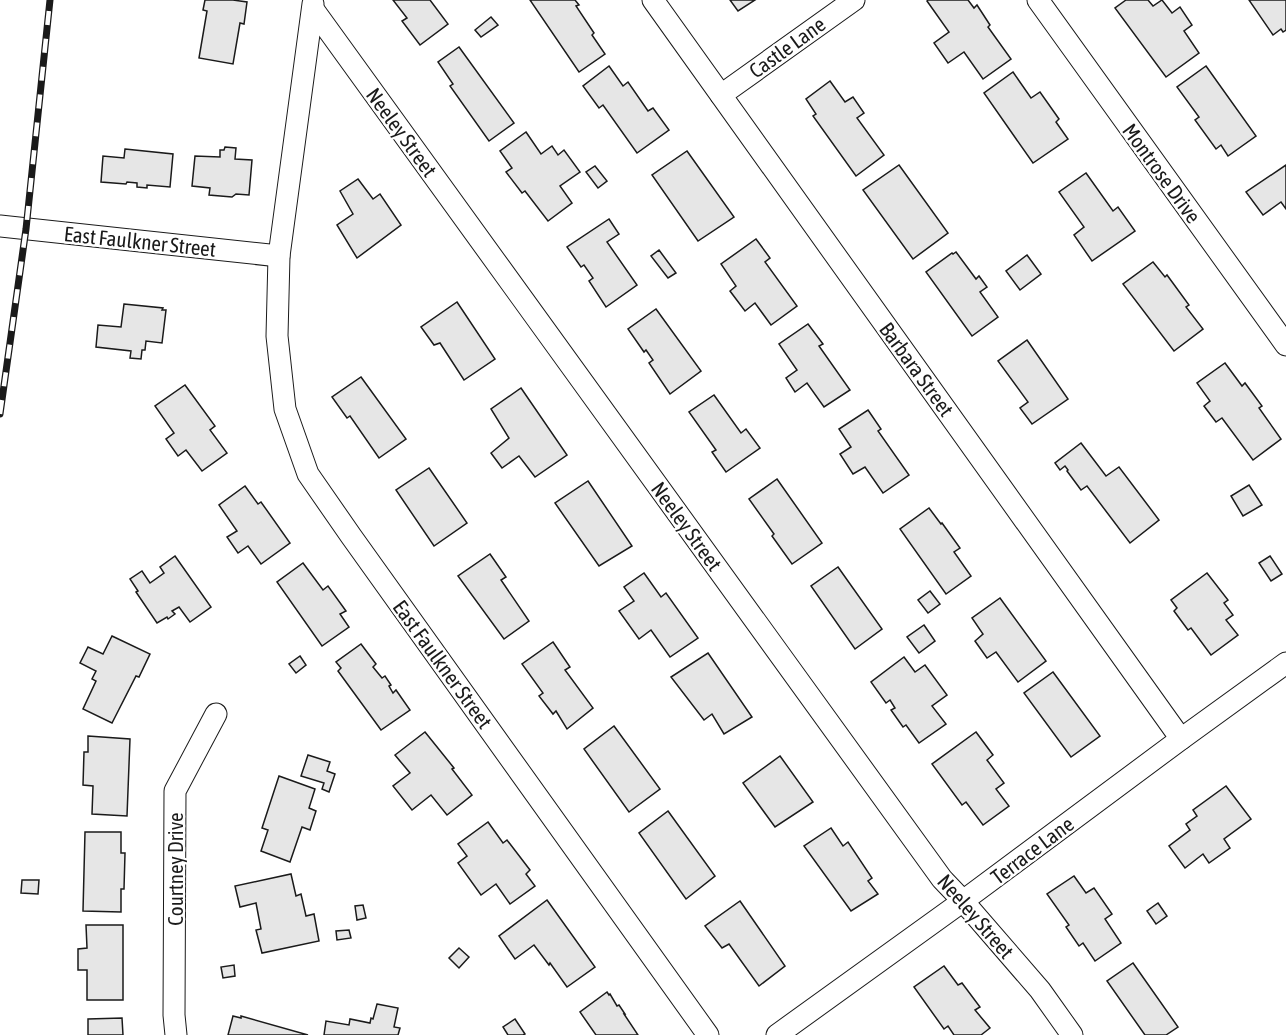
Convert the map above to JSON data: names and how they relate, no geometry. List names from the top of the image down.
{
  "streets": {
    "street": [
      "Castle Lane",
      "Neeley Street",
      "Montrose Drive",
      "East Faulkner Street",
      "Barbara Street",
      "Terrace Lane",
      "Courtney Drive"
    ]
  },
  "crossings": [
    ["Castle Lane", "Barbara Street"],
    ["Neeley Street", "East Faulkner Street"],
    ["Neeley Street", "Terrace Lane"],
    ["Barbara Street", "Terrace Lane"]
  ]
}
